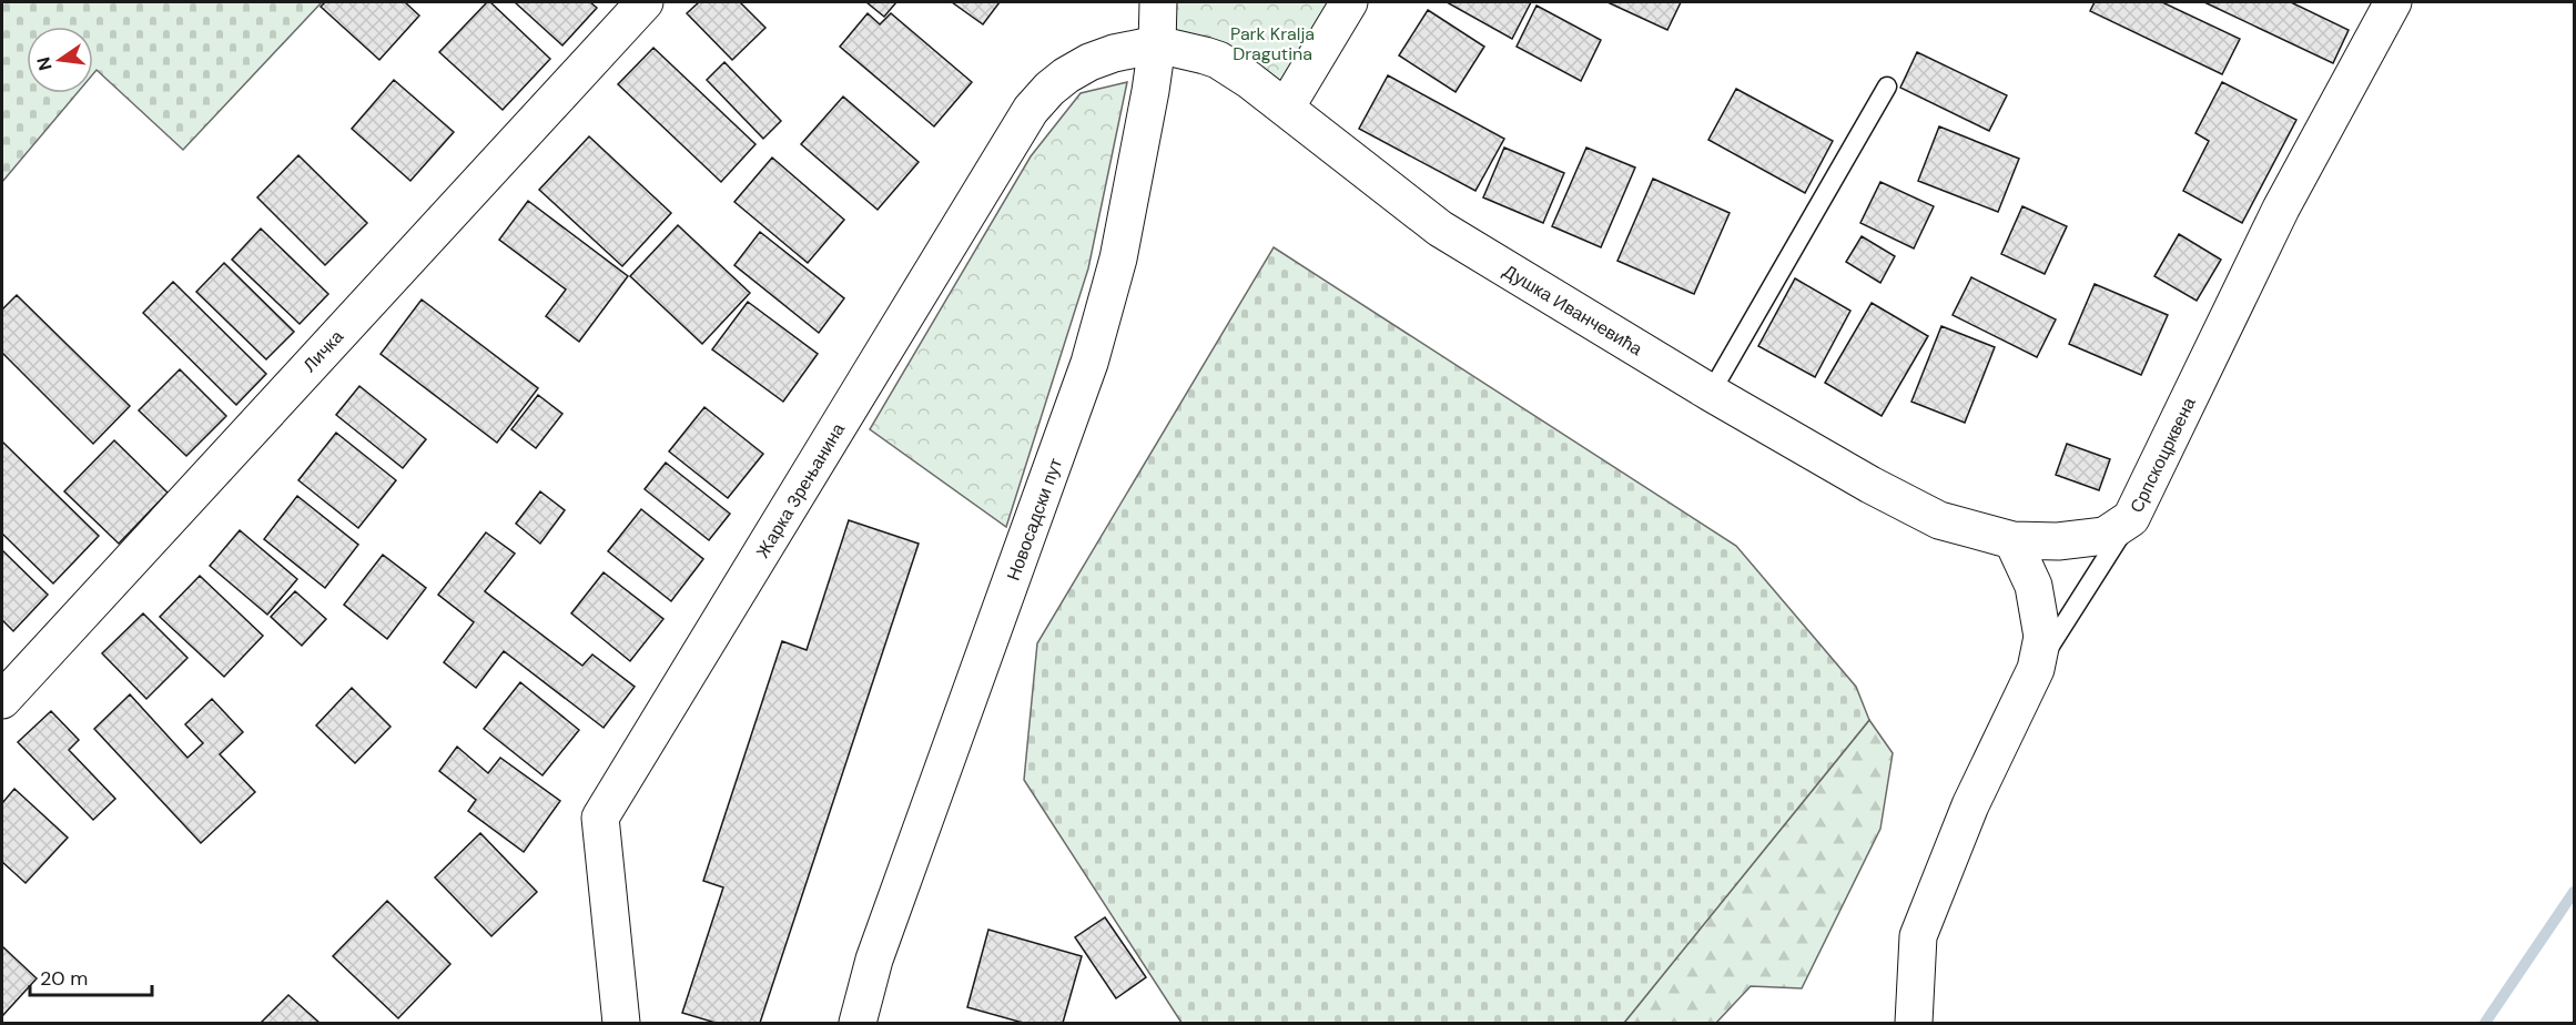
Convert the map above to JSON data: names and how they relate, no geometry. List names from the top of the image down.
{
  "streets": {
    "street": [
      "Душка Иванчевића",
      "Личка",
      "Српскоцрквена",
      "Жарка Зрењанина",
      "Новосадски пут"
    ]
  },
  "crossings": [
    ["Душка Иванчевића", "Српскоцрквена"],
    ["Душка Иванчевића", "Жарка Зрењанина"],
    ["Душка Иванчевића", "Новосадски пут"],
    ["Жарка Зрењанина", "Новосадски пут"]
  ],
  "parks": ["Park Kralja Dragutina"],
  "scale_bar": "20 m",
  "north": "left"
}
